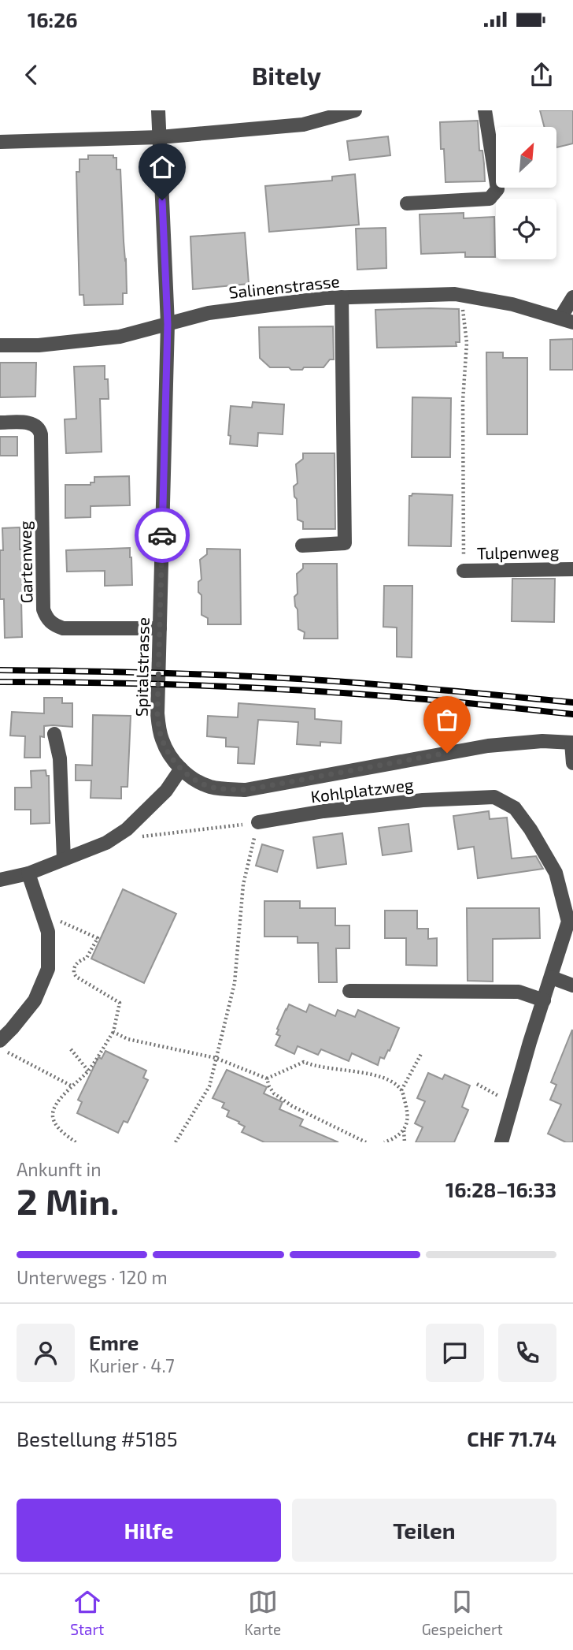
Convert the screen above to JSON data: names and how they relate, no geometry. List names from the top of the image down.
{
  "streets": {
    "street": [
      "Salinenstrasse",
      "Tulpenweg",
      "Gartenweg",
      "Spitalstrasse",
      "Kohlplatzweg"
    ]
  },
  "crossings": [
    ["Salinenstrasse", "Spitalstrasse"],
    ["Gartenweg", "Spitalstrasse"]
  ],
  "north": "top right",
  "page": {
    "status": "16:26",
    "header": "Bitely",
    "heading": ["2 Min.", "Ankunft in", "16:28–16:33"],
    "panel": [
      "Emre",
      "Kurier · 4.7",
      "Bestellung #5185",
      "CHF 71.74"
    ],
    "bar": "Unterwegs · 120 m",
    "buttons": ["Hilfe", "Teilen"],
    "tabs": ["Start", "Karte", "Gespeichert"]
  }
}
